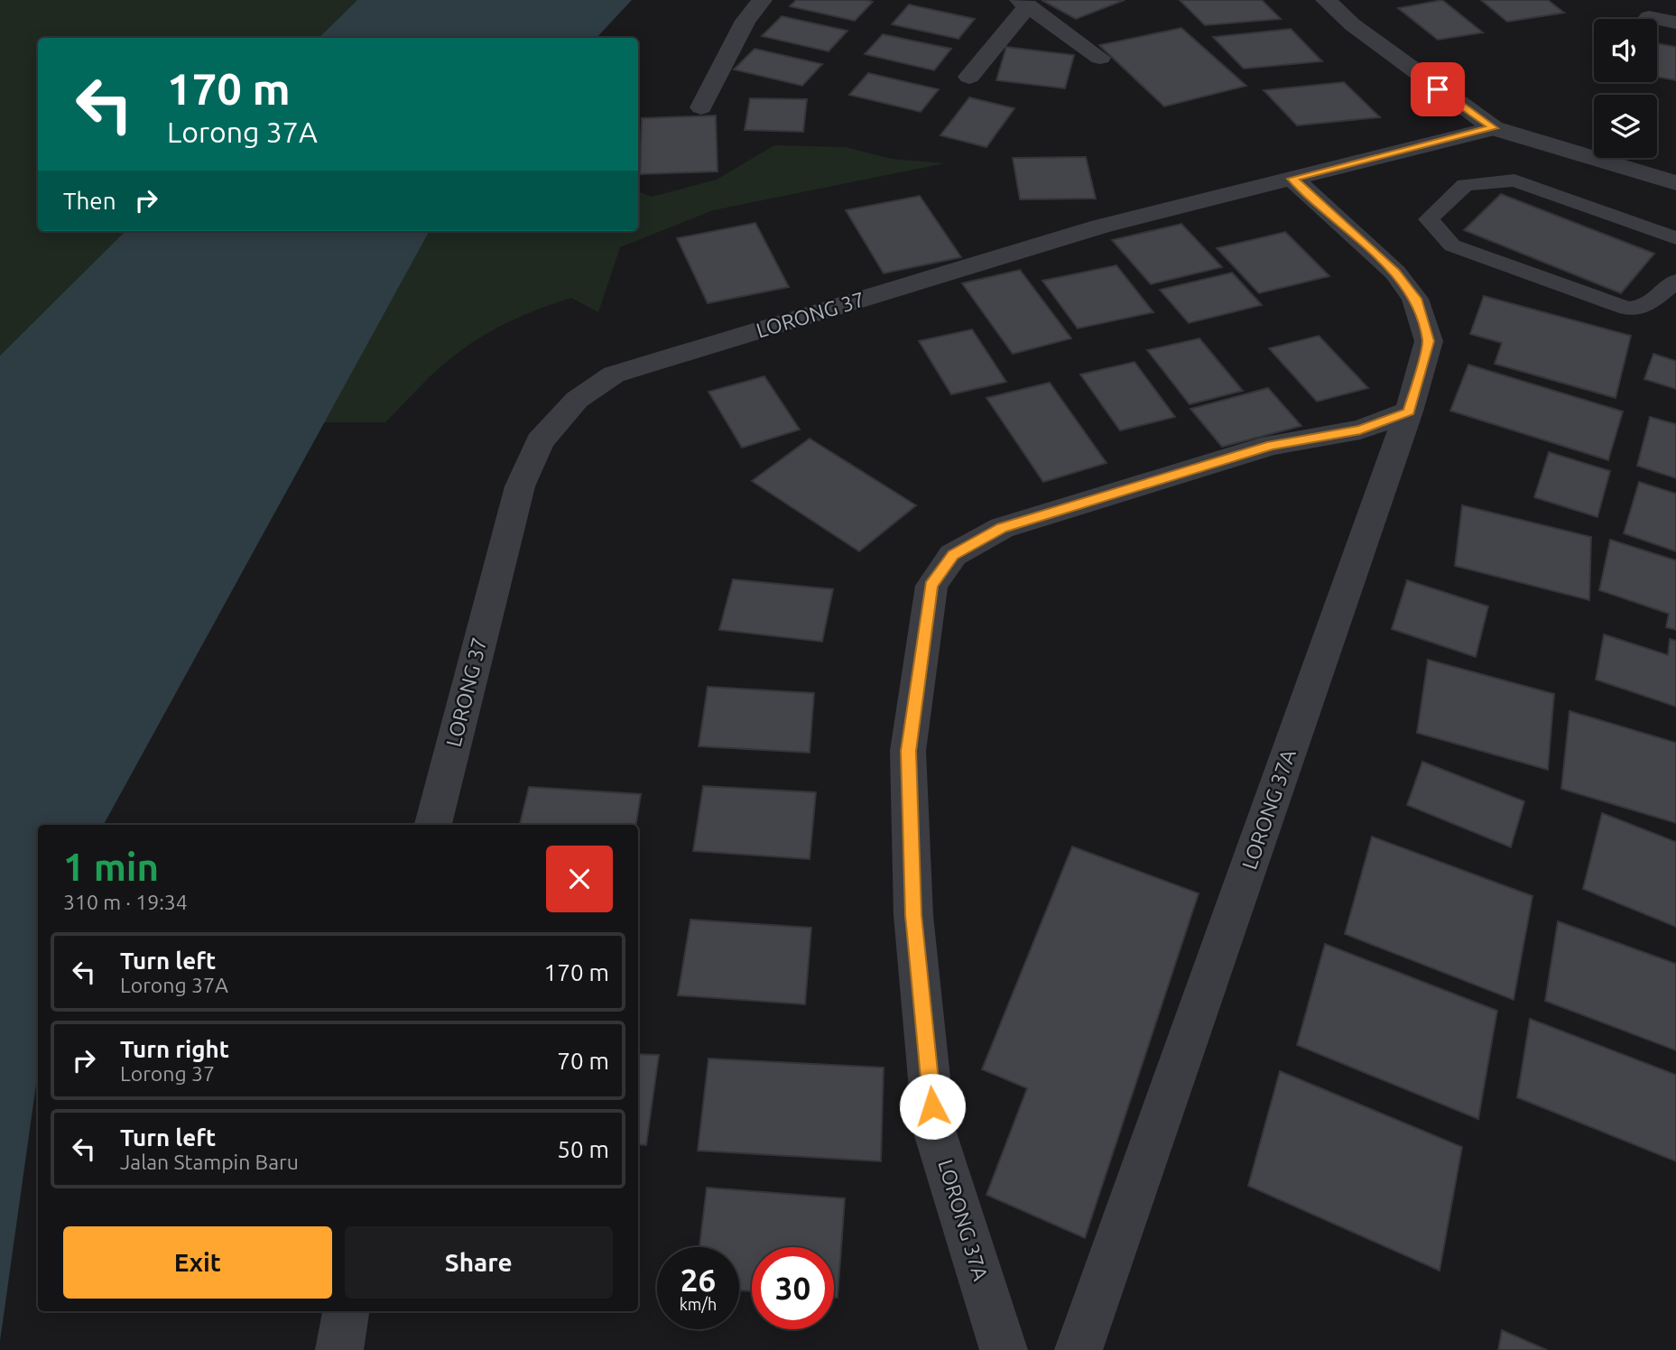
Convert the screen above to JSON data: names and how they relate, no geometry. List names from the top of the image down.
{
  "streets": {
    "street": ["LORONG 37", "LORONG 37A"]
  },
  "crossings": [
    ["LORONG 37", "LORONG 37A"]
  ],
  "page": {
    "turn": ["170 m", "Lorong 37A"],
    "then": "Then",
    "heading": ["1 min", "310 m · 19:34"],
    "list": [
      {
        "name": "Turn left",
        "note": "Lorong 37A",
        "value": "170 m"
      },
      {
        "name": "Turn right",
        "note": "Lorong 37",
        "value": "70 m"
      },
      {
        "name": "Turn left",
        "note": "Jalan Stampin Baru",
        "value": "50 m"
      }
    ],
    "buttons": ["Exit", "Share"],
    "speed": "26 km/h",
    "limit": "30"
  }
}
